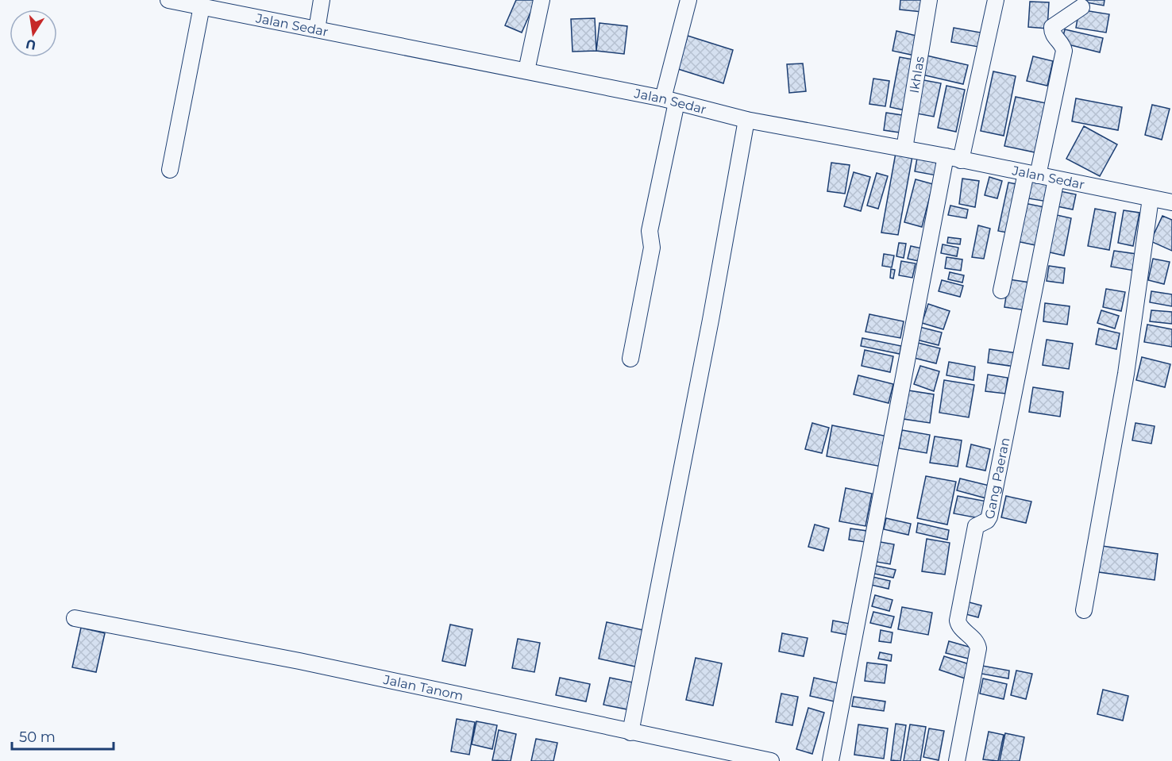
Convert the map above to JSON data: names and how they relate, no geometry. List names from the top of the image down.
{
  "streets": {
    "street": [
      "Jalan Sedar",
      "Ikhlas",
      "Gang Paeran",
      "Jalan Tanom"
    ]
  },
  "crossings": [
    ["Jalan Sedar", "Ikhlas"],
    ["Jalan Sedar", "Gang Paeran"]
  ],
  "scale_bar": "50 m",
  "north": "bottom"
}
